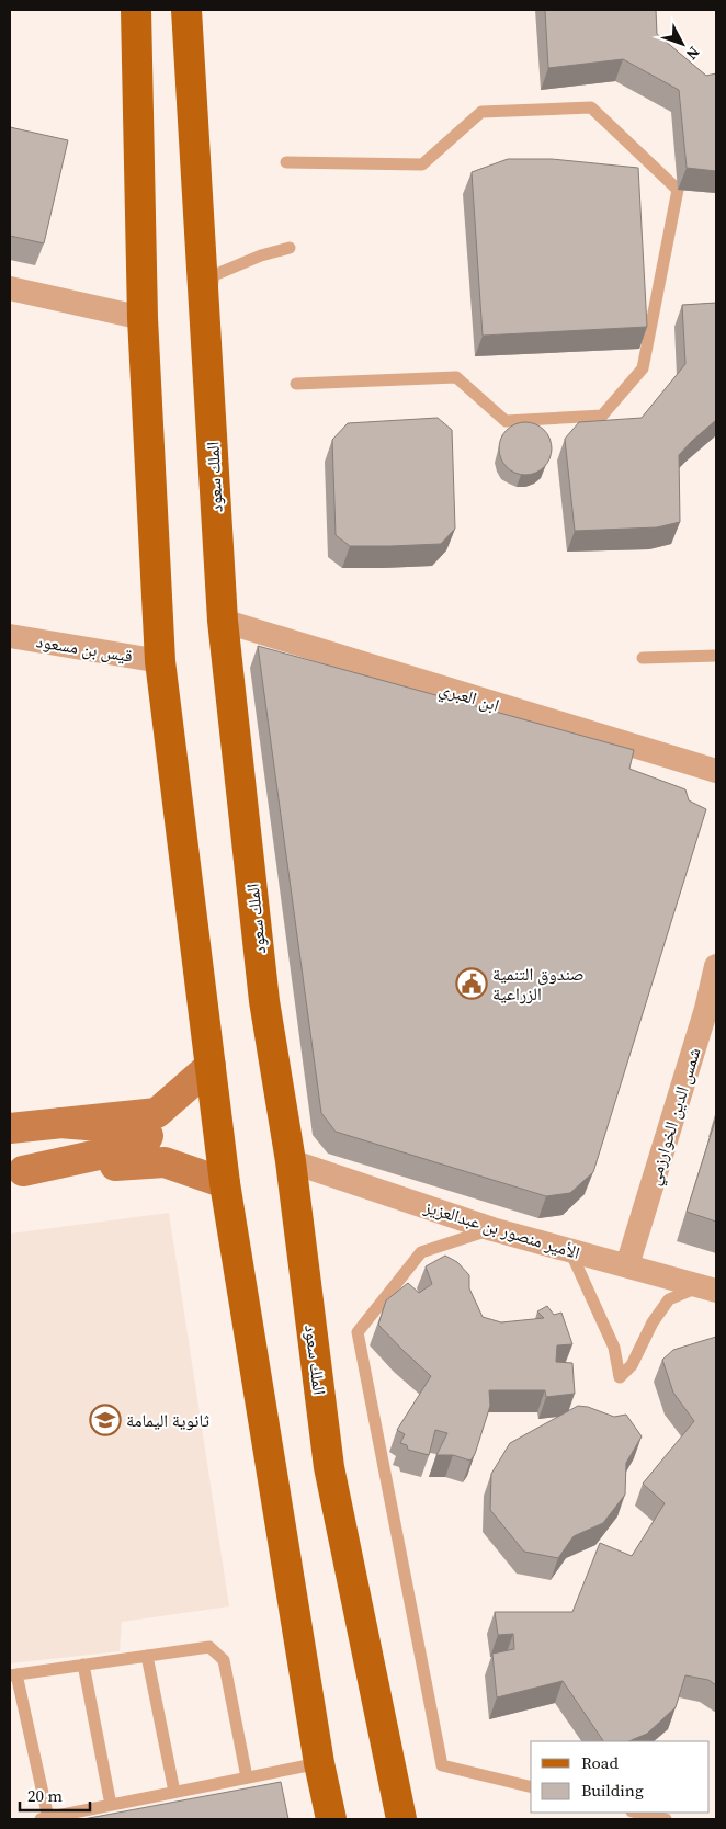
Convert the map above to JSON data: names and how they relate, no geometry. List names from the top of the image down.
{
  "streets": {
    "main road": ["الملك سعود"],
    "street": [
      "قيس بن مسعود",
      "ابن العبري",
      "شمس الدين الخوارزمي",
      "الأمير منصور بن عبدالعزيز"
    ]
  },
  "crossings": [
    ["الملك سعود", "ابن العبري"],
    ["الملك سعود", "الأمير منصور بن عبدالعزيز"],
    ["شمس الدين الخوارزمي", "الأمير منصور بن عبدالعزيز"]
  ],
  "places": {
    "public building": ["صندوق التنمية الزراعية"],
    "school or university": ["ثانوية اليمامة"]
  },
  "legend": ["Road", "Building"],
  "scale_bar": "20 m",
  "north": "bottom right"
}
